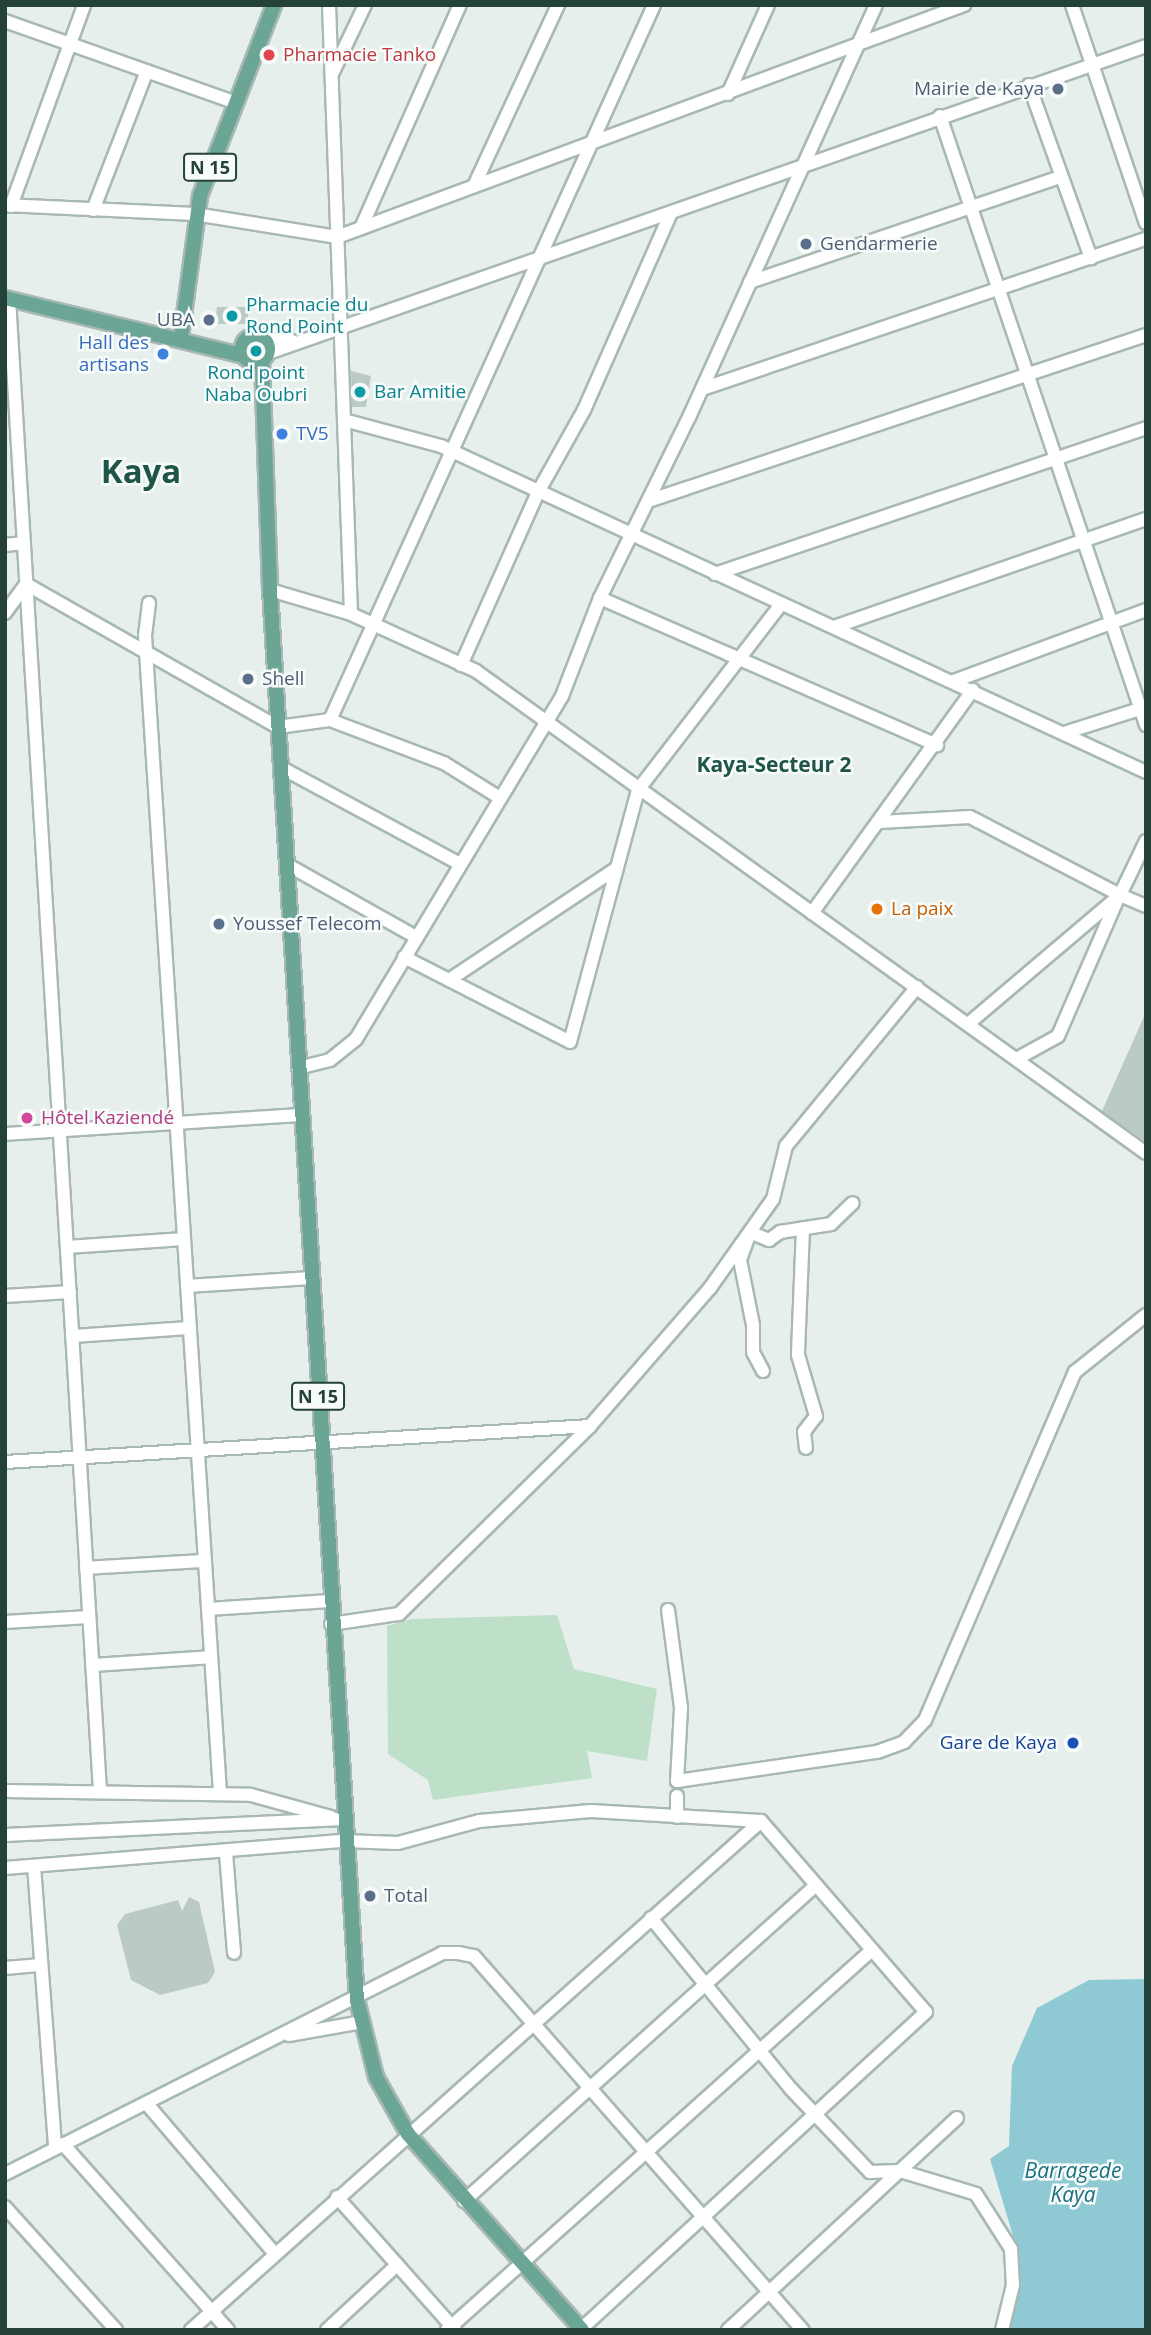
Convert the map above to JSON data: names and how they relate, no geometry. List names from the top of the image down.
{
  "streets": {
    "main road": ["N 15"]
  },
  "districts": ["Kaya", "Kaya-Secteur 2"],
  "water": ["Barragede Kaya"],
  "places": [
    "Pharmacie Tanko",
    "Mairie de Kaya",
    "Gendarmerie",
    "Pharmacie du Rond Point",
    "UBA",
    "Rond point Naba Oubri",
    "Hall des artisans",
    "Bar Amitie",
    "TV5",
    "Shell",
    "La paix",
    "Youssef Telecom",
    "Hôtel Kaziendé",
    "Gare de Kaya",
    "Total"
  ]
}
